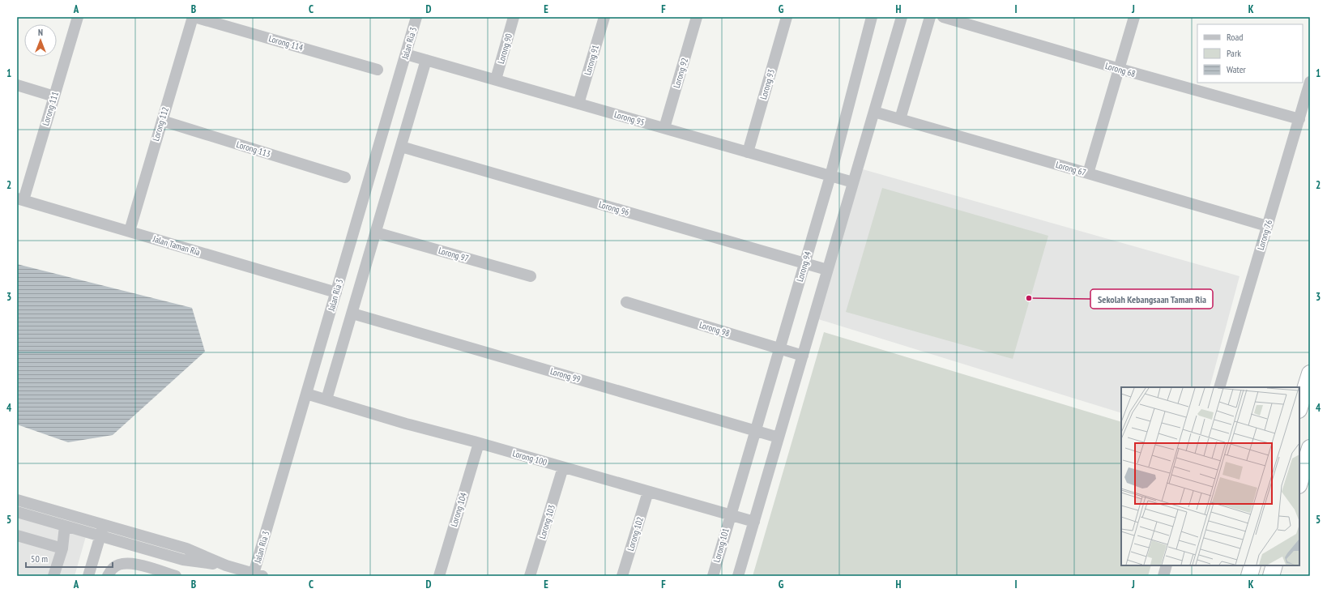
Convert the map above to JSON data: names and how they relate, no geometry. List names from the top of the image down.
{
  "streets": {
    "street": [
      "Lorong 114",
      "Jalan Ria 3",
      "Lorong 90",
      "Lorong 91",
      "Lorong 68",
      "Lorong 92",
      "Lorong 93",
      "Lorong 111",
      "Lorong 95",
      "Lorong 112",
      "Lorong 113",
      "Lorong 67",
      "Lorong 96",
      "Lorong 76",
      "Jalan Taman Ria",
      "Lorong 97",
      "Lorong 94",
      "Lorong 98",
      "Lorong 99",
      "Lorong 100",
      "Lorong 104",
      "Lorong 103",
      "Lorong 102",
      "Lorong 101"
    ]
  },
  "crossings": [
    ["Lorong 114", "Lorong 112"],
    ["Jalan Ria 3", "Lorong 95"],
    ["Jalan Ria 3", "Jalan Taman Ria"],
    ["Jalan Ria 3", "Lorong 100"],
    ["Lorong 90", "Lorong 95"],
    ["Lorong 91", "Lorong 95"],
    ["Lorong 68", "Lorong 76"],
    ["Lorong 92", "Lorong 95"],
    ["Lorong 93", "Lorong 95"],
    ["Lorong 111", "Jalan Taman Ria"],
    ["Lorong 95", "Lorong 94"],
    ["Lorong 112", "Lorong 113"],
    ["Lorong 112", "Jalan Taman Ria"],
    ["Lorong 67", "Lorong 76"],
    ["Lorong 96", "Lorong 94"],
    ["Lorong 94", "Lorong 98"],
    ["Lorong 94", "Lorong 99"],
    ["Lorong 94", "Lorong 100"],
    ["Lorong 94", "Lorong 101"],
    ["Lorong 100", "Lorong 104"],
    ["Lorong 100", "Lorong 103"],
    ["Lorong 100", "Lorong 102"],
    ["Lorong 100", "Lorong 101"]
  ],
  "places": ["Sekolah Kebangsaan Taman Ria"],
  "legend": ["Road", "Park", "Water"],
  "scale_bar": "50 m",
  "north": "top",
  "grid": {
    "columns": [
      "A",
      "B",
      "C",
      "D",
      "E",
      "F",
      "G",
      "H",
      "I",
      "J",
      "K"
    ],
    "rows": [
      "1",
      "2",
      "3",
      "4",
      "5"
    ]
  }
}
